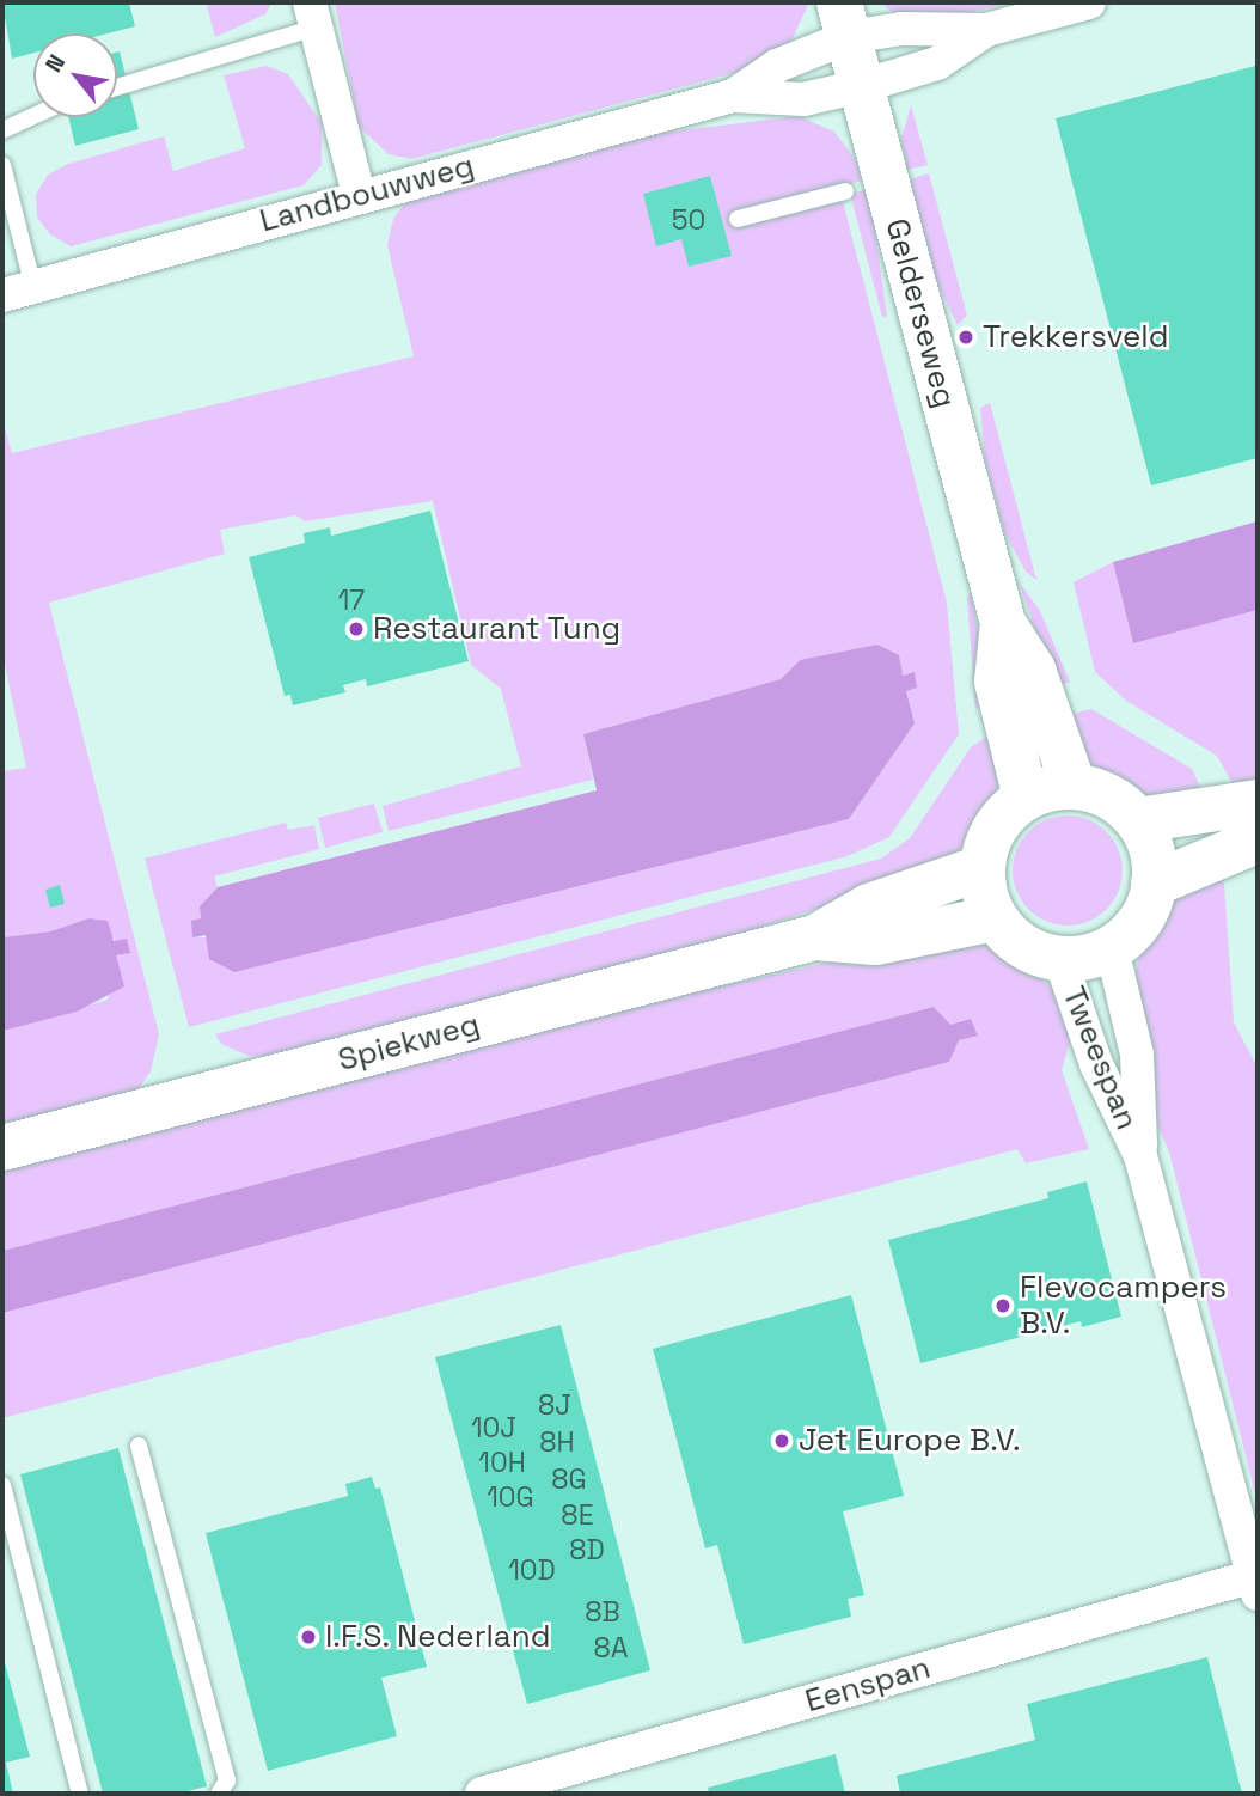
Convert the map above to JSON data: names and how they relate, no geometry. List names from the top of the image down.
{
  "streets": {
    "main road": ["Gelderseweg", "Spiekweg"],
    "street": ["Landbouwweg", "Tweespan", "Eenspan"]
  },
  "crossings": [
    ["Landbouwweg", "Gelderseweg"],
    ["Gelderseweg", "Spiekweg"],
    ["Gelderseweg", "Tweespan"],
    ["Spiekweg", "Tweespan"],
    ["Tweespan", "Eenspan"]
  ],
  "places": [
    "Trekkersveld",
    "Restaurant Tung",
    "Flevocampers B.V.",
    "Jet Europe B.V.",
    "I.F.S. Nederland"
  ],
  "house_numbers": [
    "50",
    "17",
    "8J",
    "10J",
    "8H",
    "10H",
    "8G",
    "10G",
    "8E",
    "8D",
    "10D",
    "8B",
    "8A"
  ],
  "north": "top left"
}
